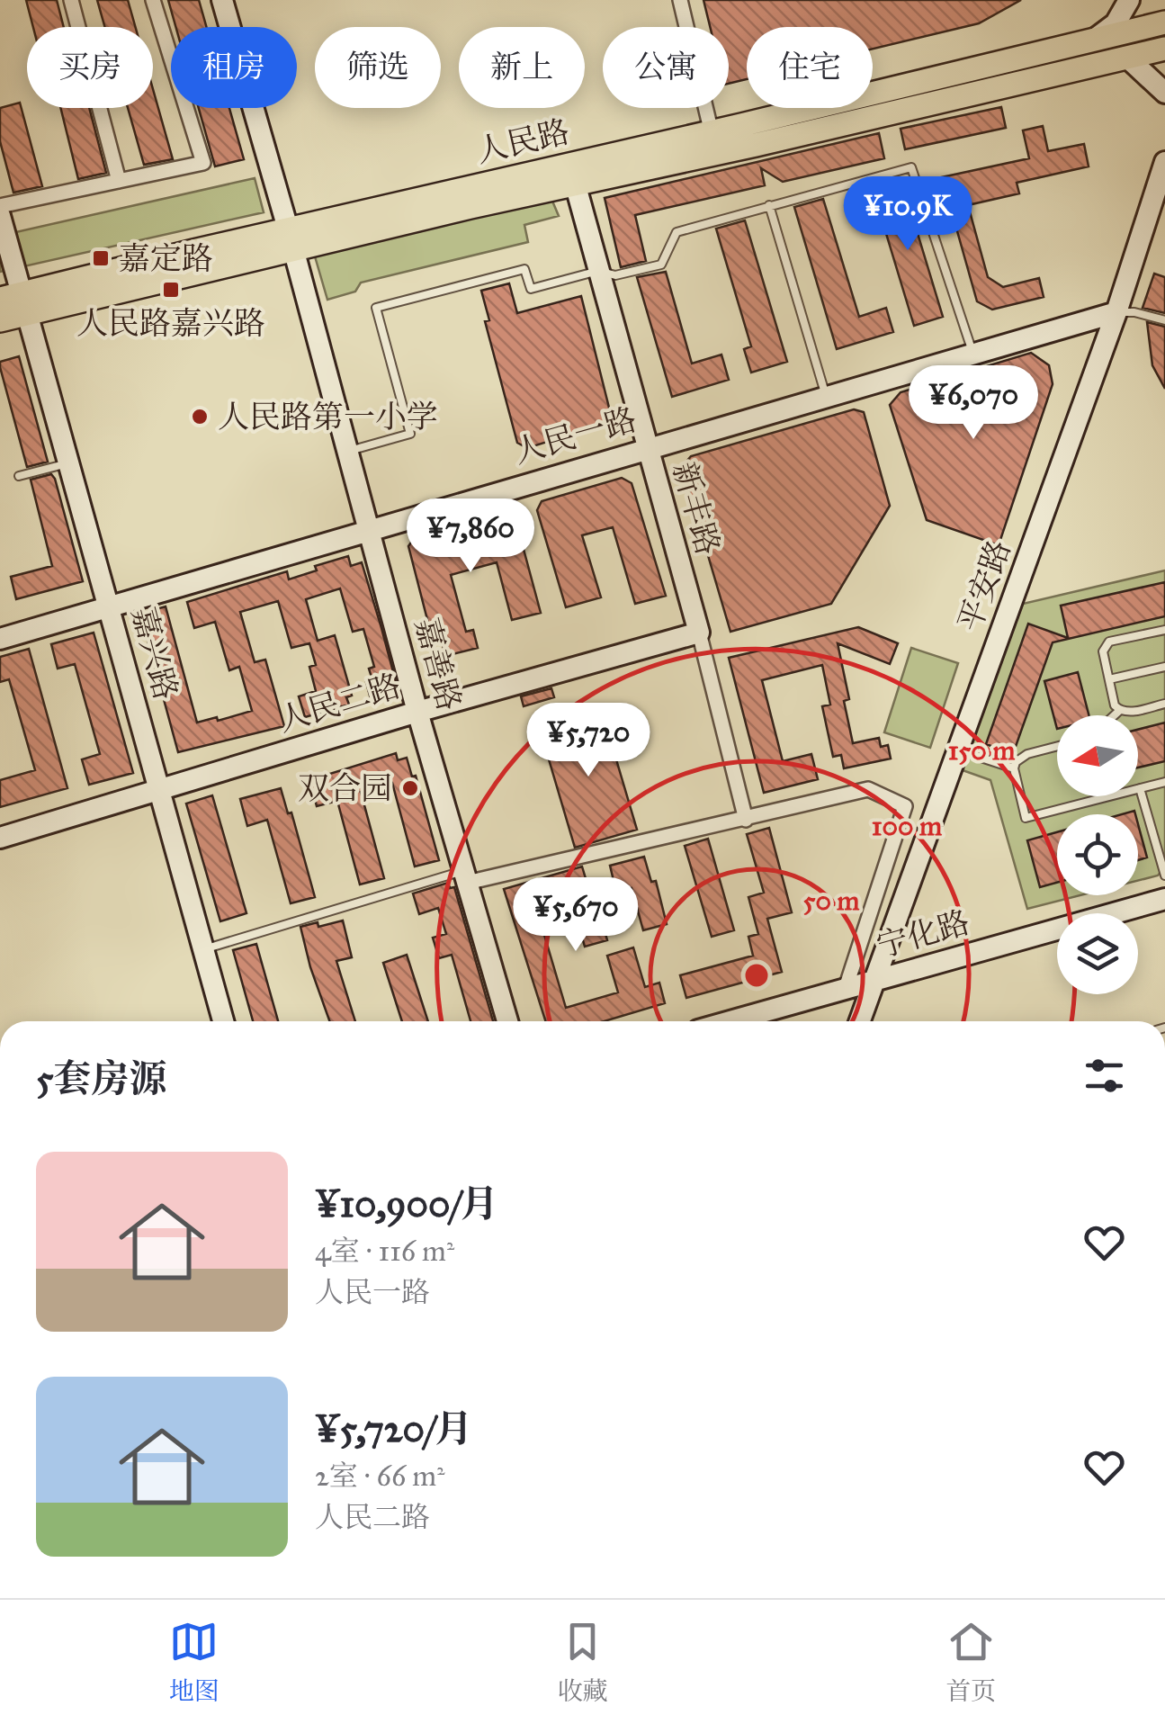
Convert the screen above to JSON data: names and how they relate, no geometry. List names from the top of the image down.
{
  "streets": {
    "main road": ["人民路"],
    "street": [
      "人民一路",
      "新丰路",
      "平安路",
      "嘉兴路",
      "嘉善路",
      "人民二路",
      "宁化路"
    ]
  },
  "crossings": [
    ["人民路", "新丰路"],
    ["人民路", "嘉兴路"],
    ["人民路", "嘉善路"],
    ["人民一路", "新丰路"],
    ["人民一路", "平安路"],
    ["人民一路", "嘉兴路"],
    ["人民一路", "嘉善路"],
    ["新丰路", "人民二路"],
    ["平安路", "宁化路"],
    ["嘉兴路", "人民二路"],
    ["嘉善路", "人民二路"]
  ],
  "places": {
    "transit": ["嘉定路", "人民路嘉兴路"],
    "other": ["人民路第一小学", "双合园"]
  },
  "north": "left",
  "page": {
    "chip": [
      "买房",
      "租房",
      "筛选",
      "新上",
      "公寓",
      "住宅"
    ],
    "price": [
      "¥10.9K",
      "¥6,070",
      "¥7,860",
      "¥5,720",
      "¥5,670"
    ],
    "heading": "5套房源",
    "list": [
      {
        "name": "¥10,900/月",
        "note": "4室 · 116 m² · 人民一路"
      },
      {
        "name": "¥5,720/月",
        "note": "2室 · 66 m² · 人民二路"
      }
    ],
    "tabs": ["地图", "收藏", "首页"]
  },
  "rings": ["150 m", "100 m", "50 m"]
}
